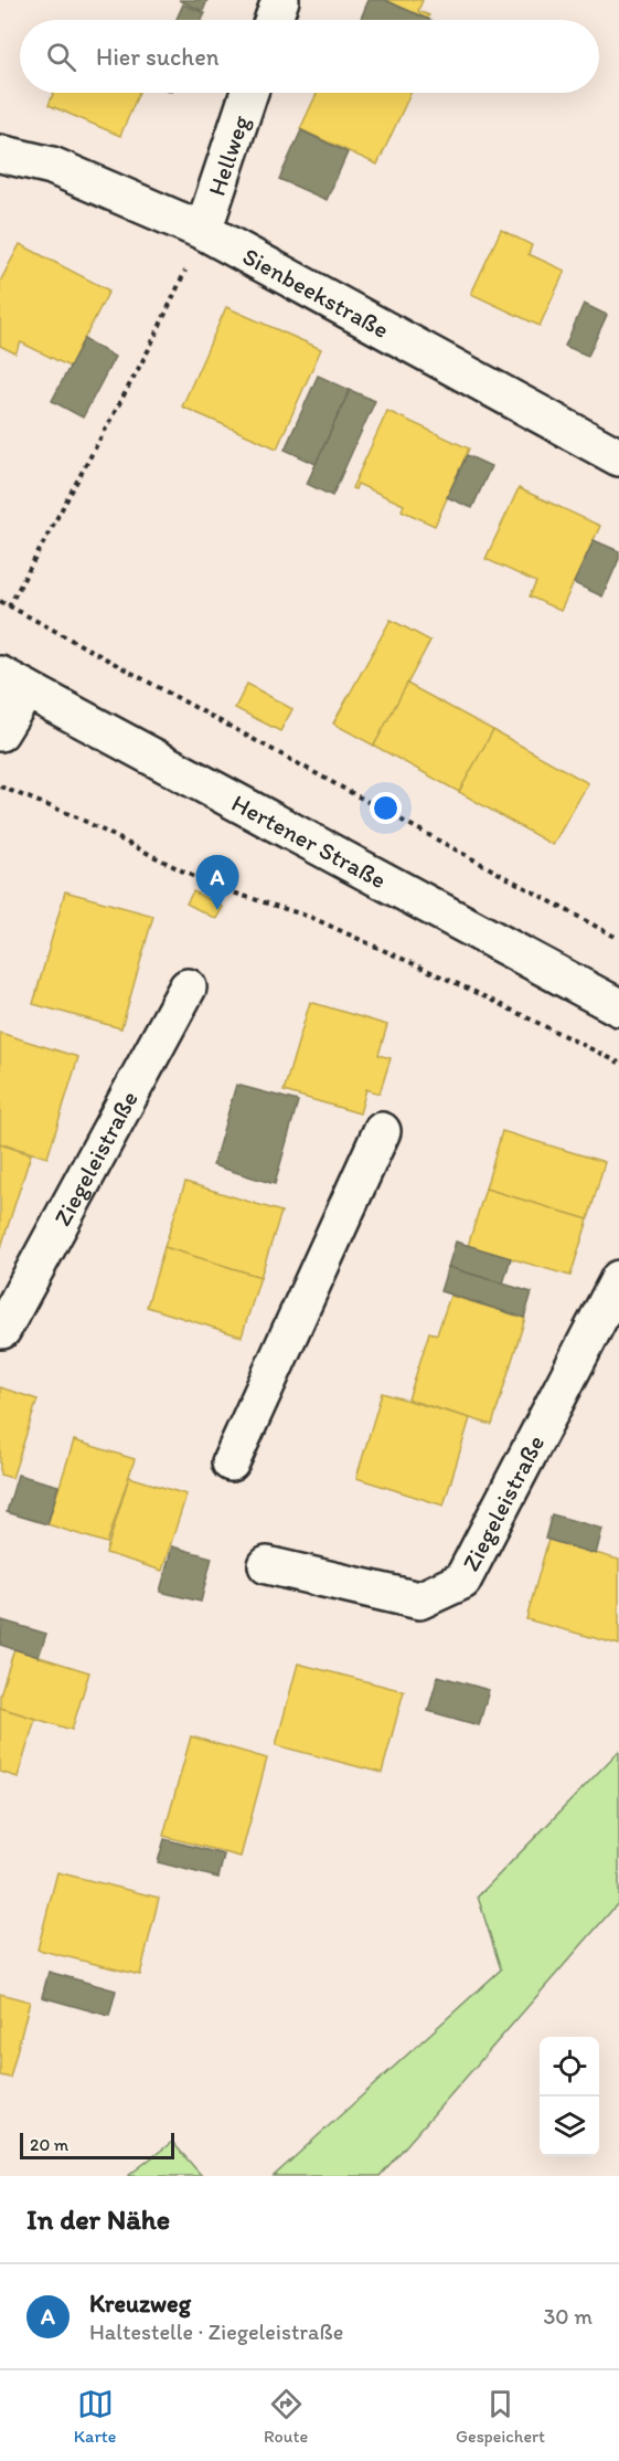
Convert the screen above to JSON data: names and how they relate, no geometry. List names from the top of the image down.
{
  "streets": {
    "street": [
      "Hellweg",
      "Sienbeekstraße",
      "Hertener Straße",
      "Ziegeleistraße"
    ]
  },
  "crossings": [
    ["Hellweg", "Sienbeekstraße"]
  ],
  "scale_bar": "20 m",
  "page": {
    "search": "Hier suchen",
    "pins": "A",
    "scale": "20 m",
    "heading": "In der Nähe",
    "list": [
      {
        "mark": "A",
        "name": "Kreuzweg",
        "note": "Haltestelle · Ziegeleistraße",
        "value": "30 m"
      }
    ],
    "nav": ["Karte", "Route", "Gespeichert"]
  }
}
